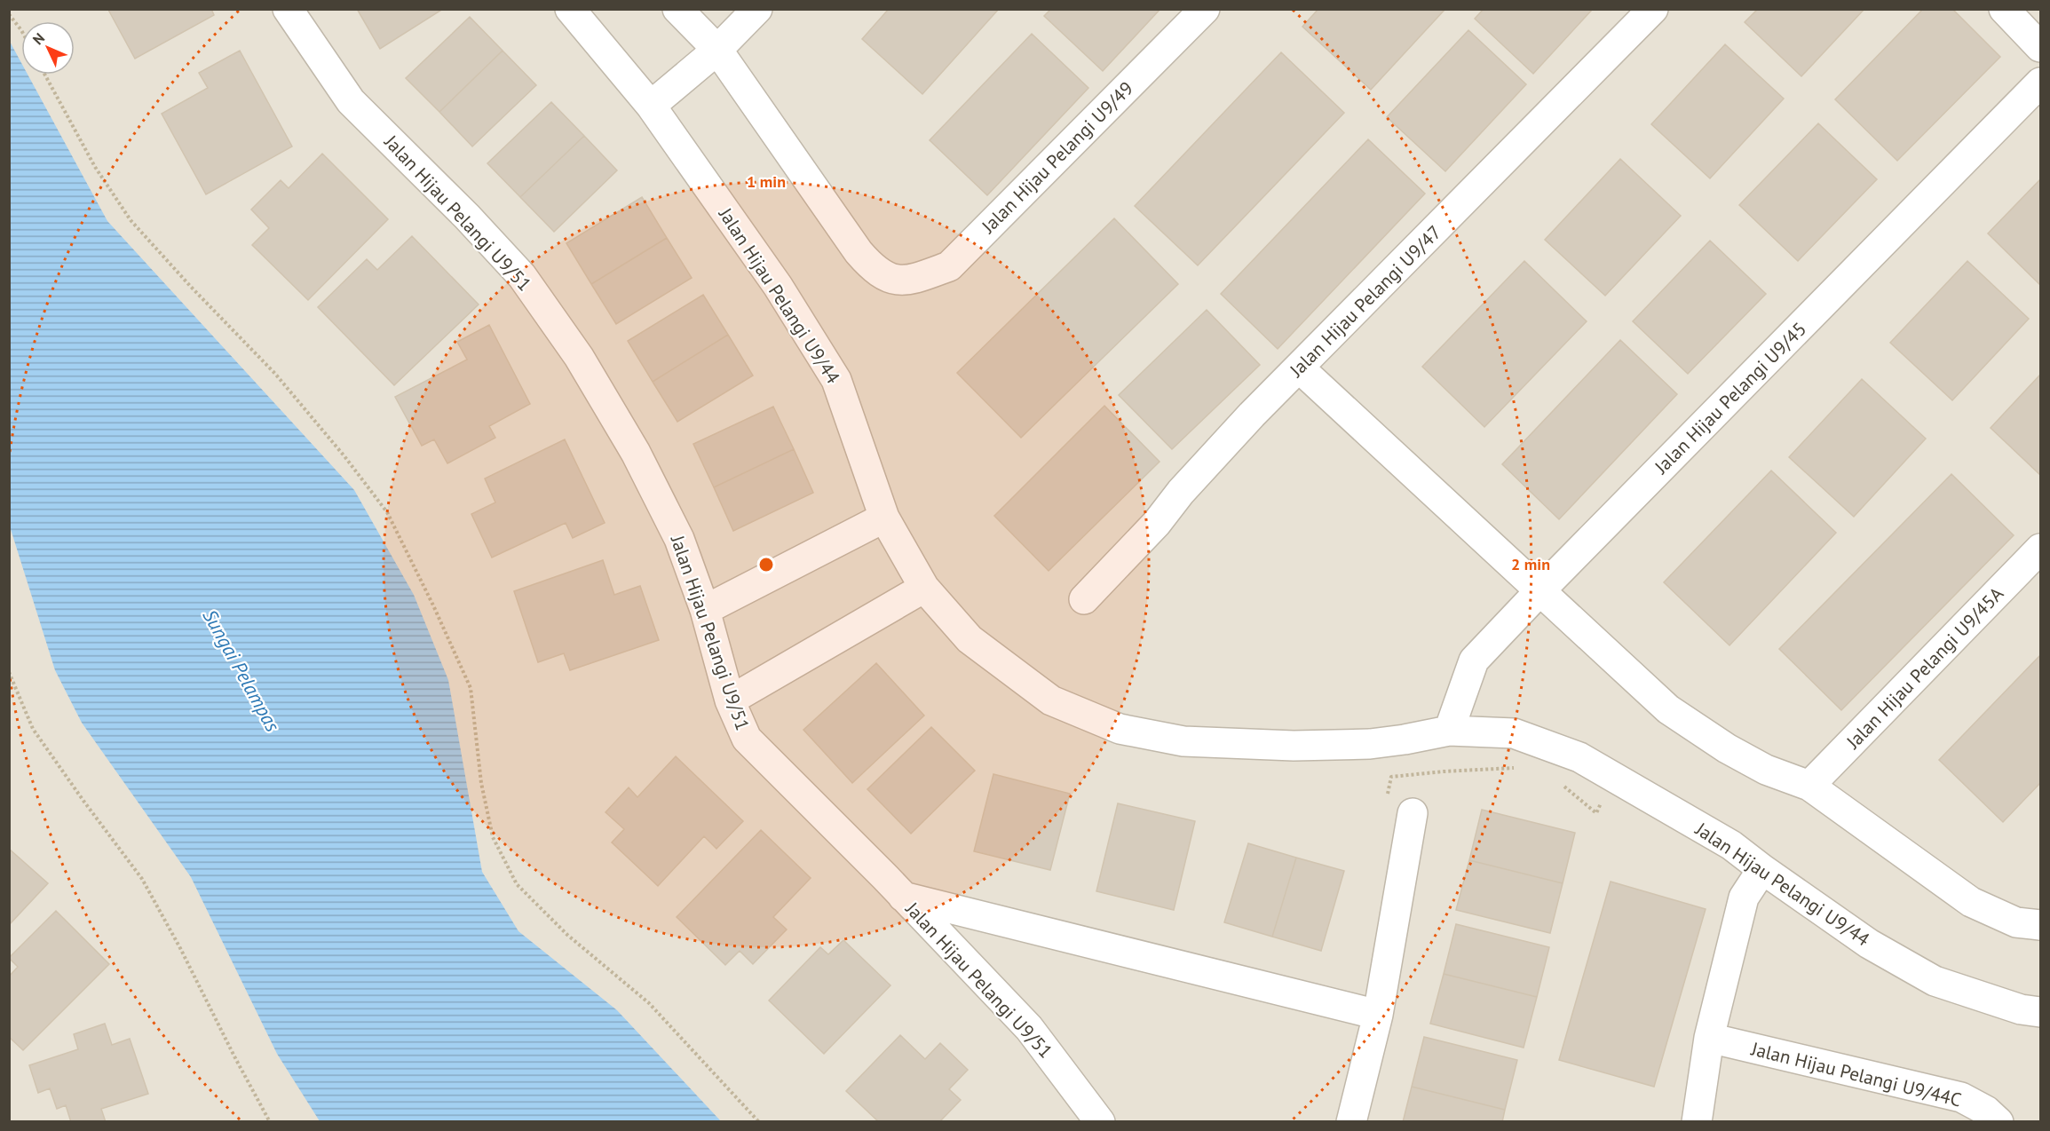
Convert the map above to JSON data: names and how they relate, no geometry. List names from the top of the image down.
{
  "streets": {
    "street": [
      "Jalan Hijau Pelangi U9/49",
      "Jalan Hijau Pelangi U9/51",
      "Jalan Hijau Pelangi U9/44",
      "Jalan Hijau Pelangi U9/47",
      "Jalan Hijau Pelangi U9/45",
      "Jalan Hijau Pelangi U9/45A",
      "Jalan Hijau Pelangi U9/44C"
    ]
  },
  "crossings": [
    ["Jalan Hijau Pelangi U9/44", "Jalan Hijau Pelangi U9/45"]
  ],
  "water": ["Sungai Pelampas"],
  "north": "top left",
  "rings": ["1 min", "2 min"]
}
